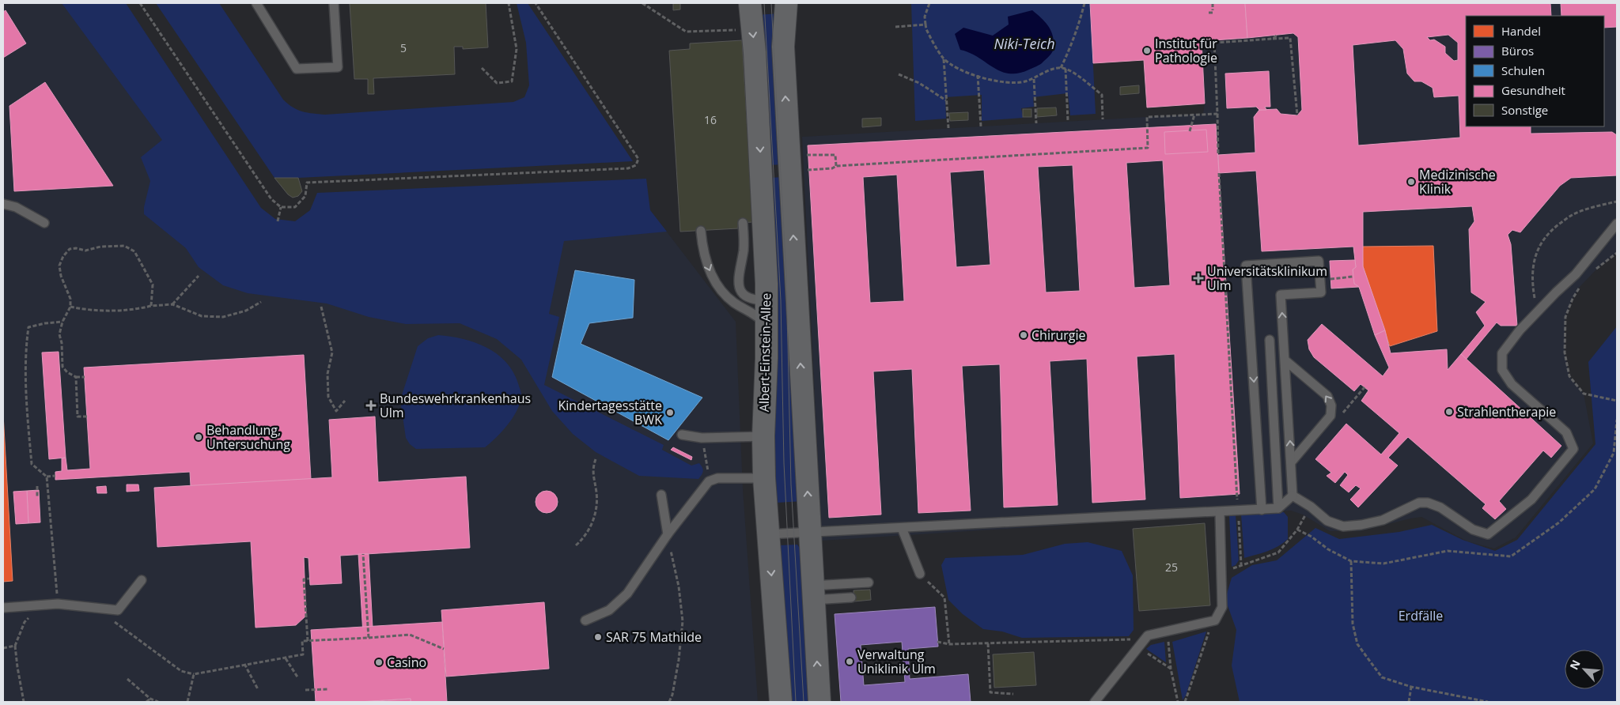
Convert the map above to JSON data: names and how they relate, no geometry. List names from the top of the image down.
{
  "streets": {
    "street": ["Albert-Einstein-Allee"]
  },
  "water": ["Niki-Teich"],
  "parks": ["Erdfälle"],
  "places": {
    "other": [
      "Institut für Pathologie",
      "Medizinische Klinik",
      "Chirurgie",
      "Strahlentherapie",
      "Kindertagesstätte BWK",
      "Behandlung, Untersuchung",
      "SAR 75 Mathilde",
      "Verwaltung Uniklinik Ulm",
      "Casino"
    ],
    "health": ["Universitätsklinikum Ulm", "Bundeswehrkrankenhaus Ulm"]
  },
  "house_numbers": ["5", "16", "25"],
  "legend": [
    "Handel",
    "Büros",
    "Schulen",
    "Gesundheit",
    "Sonstige"
  ],
  "north": "top left"
}
